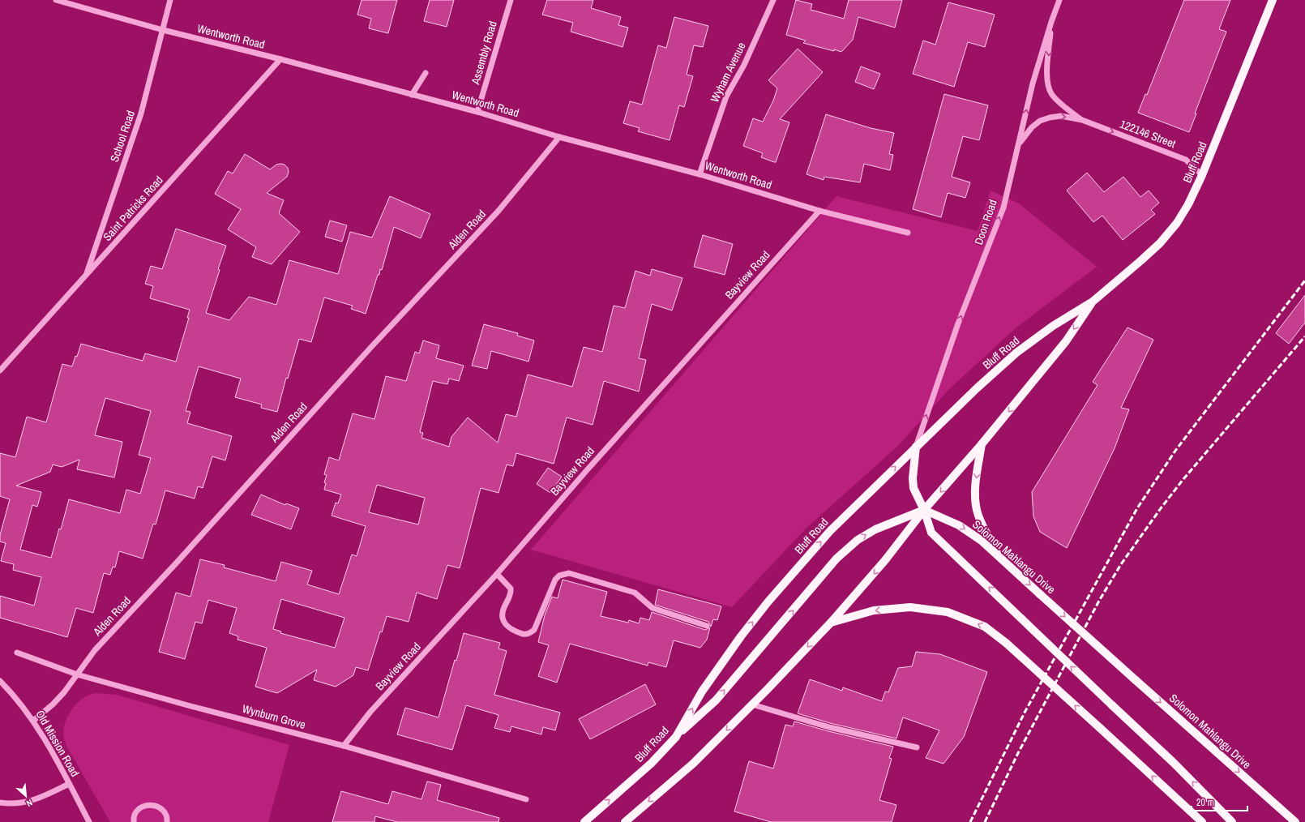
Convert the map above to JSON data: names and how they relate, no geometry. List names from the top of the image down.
{
  "streets": {
    "main road": ["Bluff Road", "Solomon Mahlangu Drive"],
    "street": [
      "Wentworth Road",
      "Assembly Road",
      "Wyham Avenue",
      "122146 Street",
      "School Road",
      "Saint Patricks Road",
      "Doon Road",
      "Alden Road",
      "Bayview Road",
      "Wynburn Grove",
      "Old Mission Road"
    ]
  },
  "crossings": [
    ["Wentworth Road", "Assembly Road"],
    ["Wentworth Road", "Wyham Avenue"],
    ["Wentworth Road", "School Road"],
    ["Wentworth Road", "Saint Patricks Road"],
    ["Wentworth Road", "Alden Road"],
    ["Wentworth Road", "Bayview Road"],
    ["122146 Street", "Bluff Road"],
    ["122146 Street", "Doon Road"],
    ["School Road", "Saint Patricks Road"],
    ["Bluff Road", "Doon Road"],
    ["Bluff Road", "Solomon Mahlangu Drive"],
    ["Alden Road", "Wynburn Grove"],
    ["Alden Road", "Old Mission Road"],
    ["Bayview Road", "Wynburn Grove"]
  ],
  "one_way": ["Doon Road"],
  "scale_bar": "20 m",
  "north": "bottom right"
}
